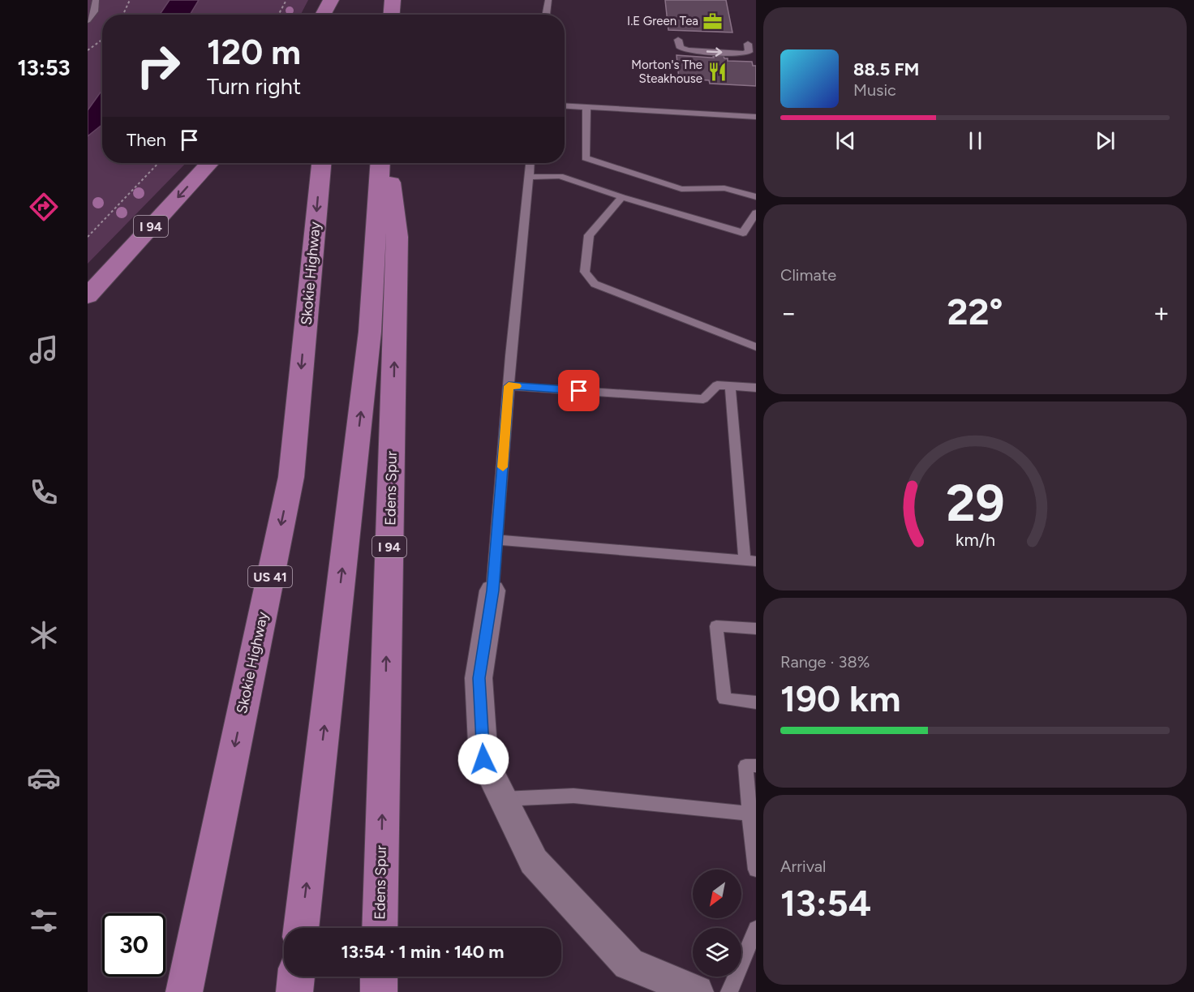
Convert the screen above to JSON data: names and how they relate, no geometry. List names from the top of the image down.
{
  "streets": {
    "highway": [
      "I 94",
      "Skokie Highway",
      "Edens Spur",
      "US 41"
    ]
  },
  "places": {
    "office": ["I.E Green Tea"],
    "restaurant": ["Morton's The Steakhouse"]
  },
  "north": "bottom left",
  "page": {
    "tabs": "13:53",
    "turn": ["120 m", "Turn right"],
    "song": ["88.5 FM", "Music"],
    "then": "Then",
    "tile": [
      "Climate",
      ["Range · 38%", "190 km"],
      ["Arrival", "13:54"]
    ],
    "heat": ["−", "22°", "+"],
    "limit": "30",
    "trip": "13:54 · 1 min · 140 m",
    "gauge": ["29", "km/h"]
  }
}
